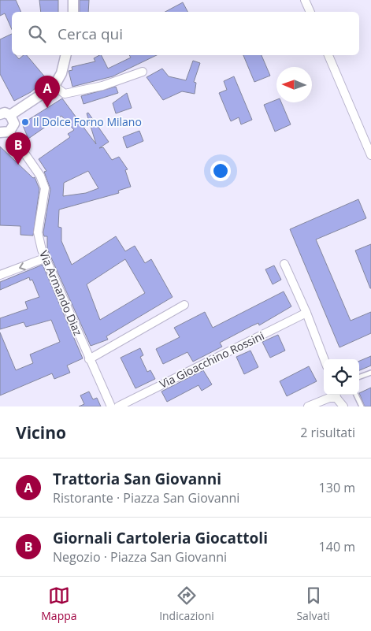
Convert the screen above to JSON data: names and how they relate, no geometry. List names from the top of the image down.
{
  "streets": {
    "street": ["Via Armando Diaz", "Via Gioacchino Rossini"]
  },
  "places": ["Il Dolce Forno Milano"],
  "north": "left",
  "page": {
    "search": "Cerca qui",
    "pins": ["A", "B"],
    "heading": ["Vicino", "2 risultati"],
    "list": [
      {
        "mark": "A",
        "name": "Trattoria San Giovanni",
        "note": "Ristorante · Piazza San Giovanni",
        "value": "130 m"
      },
      {
        "mark": "B",
        "name": "Giornali Cartoleria Giocattoli",
        "note": "Negozio · Piazza San Giovanni",
        "value": "140 m"
      }
    ],
    "nav": ["Mappa", "Indicazioni", "Salvati"]
  }
}
